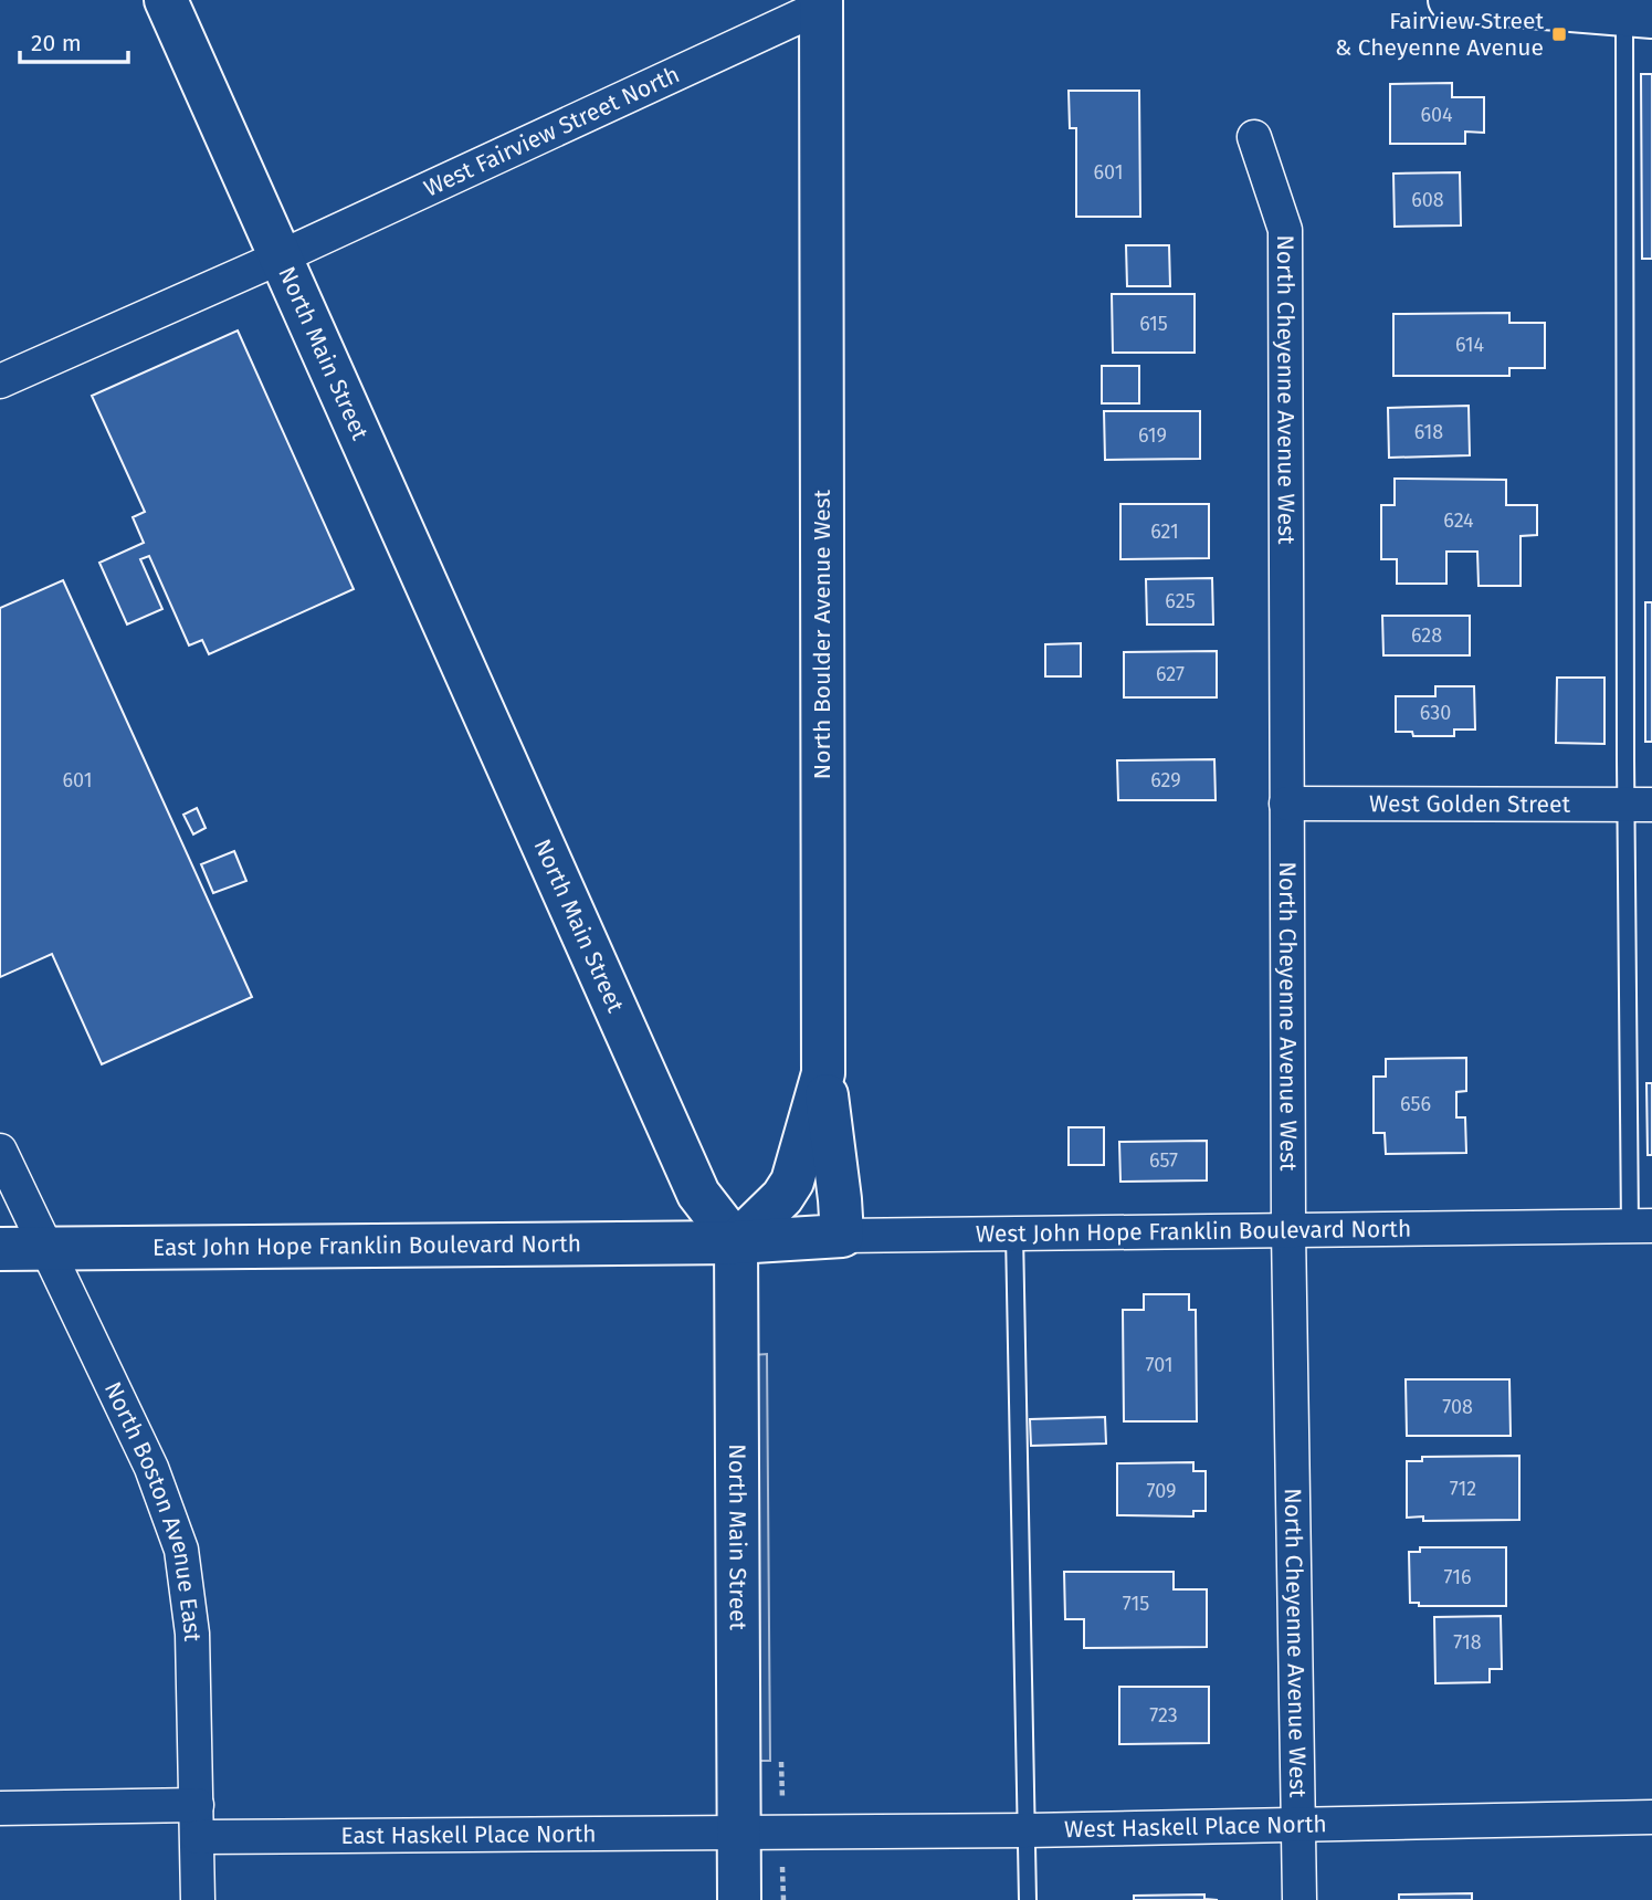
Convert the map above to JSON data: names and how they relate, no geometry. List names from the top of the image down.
{
  "streets": {
    "street": [
      "West Fairview Street North",
      "North Main Street",
      "North Cheyenne Avenue West",
      "North Boulder Avenue West",
      "West Golden Street",
      "West John Hope Franklin Boulevard North",
      "East John Hope Franklin Boulevard North",
      "North Boston Avenue East",
      "West Haskell Place North",
      "East Haskell Place North"
    ]
  },
  "crossings": [
    ["West Fairview Street North", "North Main Street"],
    ["West Fairview Street North", "North Boulder Avenue West"],
    ["North Main Street", "North Boulder Avenue West"],
    ["North Main Street", "West John Hope Franklin Boulevard North"],
    ["North Main Street", "East John Hope Franklin Boulevard North"],
    ["North Main Street", "West Haskell Place North"],
    ["North Main Street", "East Haskell Place North"],
    ["North Cheyenne Avenue West", "West Golden Street"],
    ["North Cheyenne Avenue West", "West John Hope Franklin Boulevard North"],
    ["North Cheyenne Avenue West", "West Haskell Place North"],
    ["North Boulder Avenue West", "West John Hope Franklin Boulevard North"],
    ["North Boulder Avenue West", "East John Hope Franklin Boulevard North"],
    ["West John Hope Franklin Boulevard North", "East John Hope Franklin Boulevard North"],
    ["East John Hope Franklin Boulevard North", "North Boston Avenue East"],
    ["North Boston Avenue East", "East Haskell Place North"],
    ["West Haskell Place North", "East Haskell Place North"]
  ],
  "places": {
    "transit": ["Fairview Street & Cheyenne Avenue"]
  },
  "house_numbers": [
    "604",
    "601",
    "608",
    "615",
    "614",
    "618",
    "619",
    "624",
    "621",
    "625",
    "628",
    "627",
    "630",
    "601",
    "629",
    "656",
    "657",
    "701",
    "708",
    "712",
    "709",
    "716",
    "715",
    "718",
    "723"
  ],
  "scale_bar": "20 m"
}
